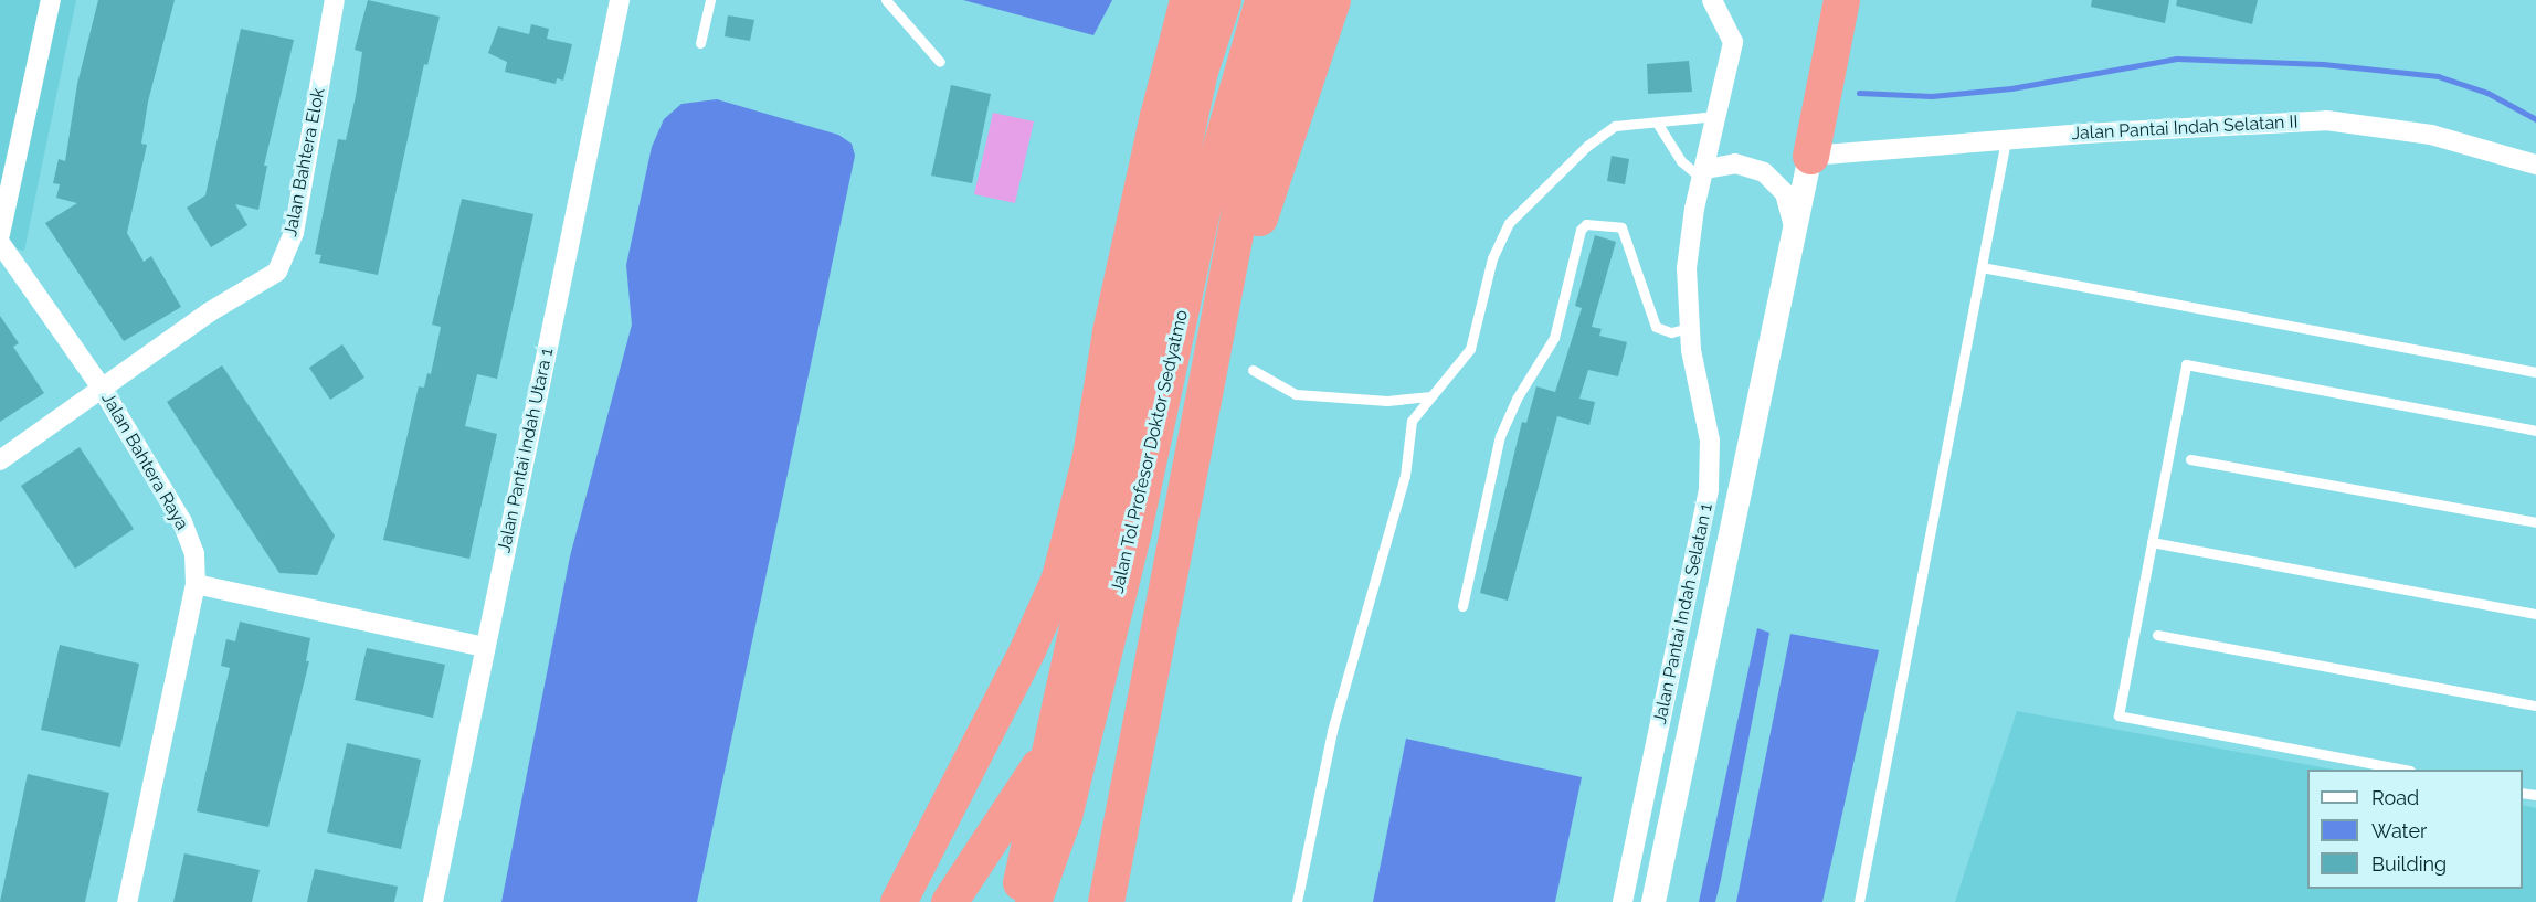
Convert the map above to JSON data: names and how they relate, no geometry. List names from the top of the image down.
{
  "streets": {
    "highway": ["Jalan Tol Profesor Doktor Sedyatmo"],
    "street": [
      "Jalan Pantai Indah Selatan II",
      "Jalan Bahtera Elok",
      "Jalan Pantai Indah Utara 1",
      "Jalan Bahtera Raya",
      "Jalan Pantai Indah Selatan 1"
    ]
  },
  "crossings": [
    ["Jalan Pantai Indah Selatan II", "Jalan Pantai Indah Selatan 1"],
    ["Jalan Bahtera Elok", "Jalan Bahtera Raya"]
  ],
  "legend": ["Road", "Water", "Building"]
}
